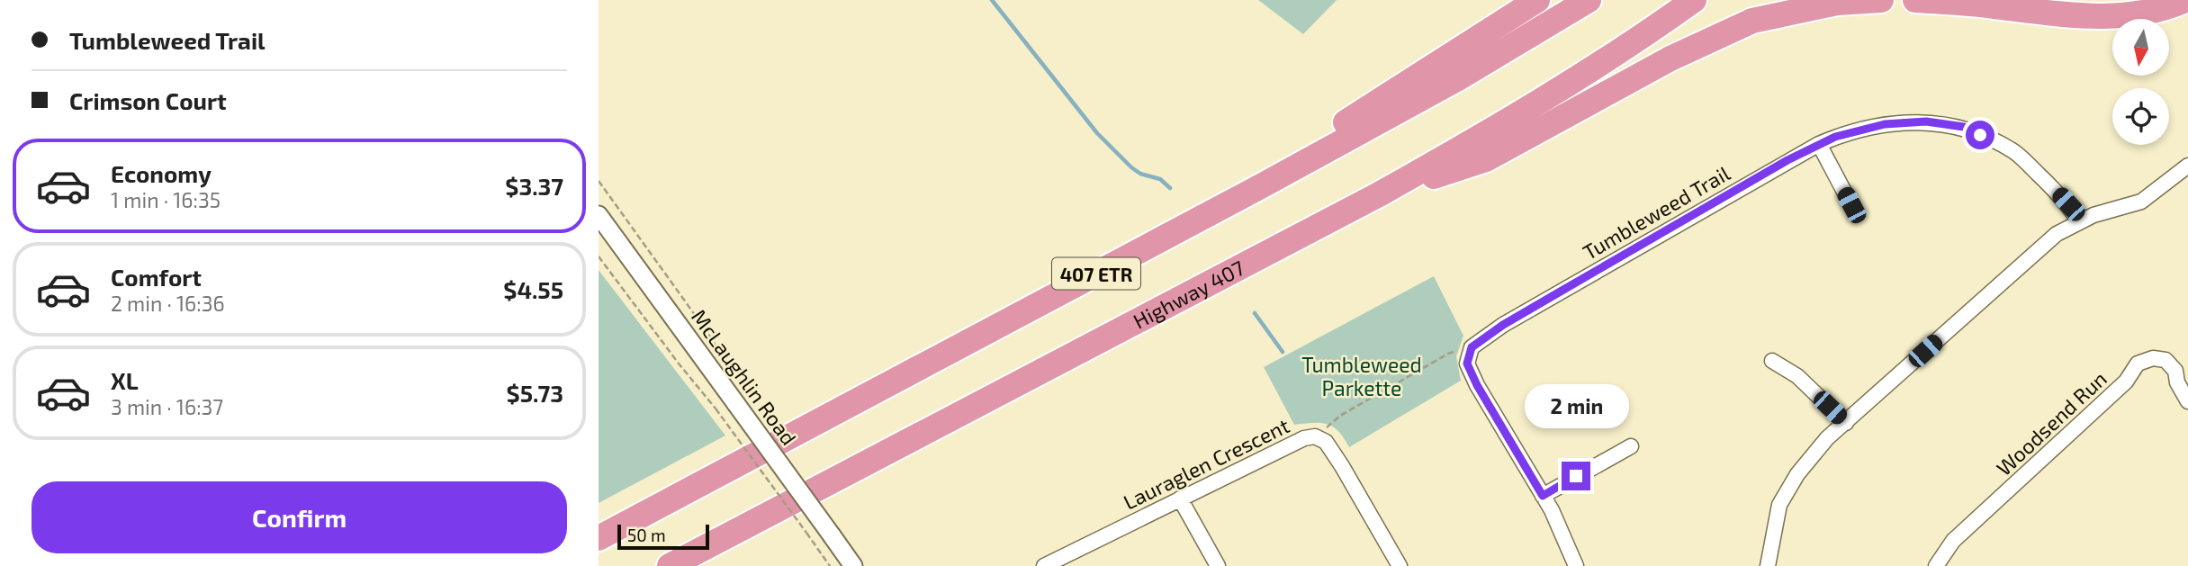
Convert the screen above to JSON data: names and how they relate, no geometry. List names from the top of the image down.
{
  "streets": {
    "highway": ["407 ETR", "Highway 407"],
    "street": [
      "Tumbleweed Trail",
      "McLaughlin Road",
      "Woodsend Run",
      "Lauraglen Crescent"
    ]
  },
  "parks": ["Tumbleweed Parkette"],
  "scale_bar": "50 m",
  "north": "bottom",
  "page": {
    "banner": ["Tumbleweed Trail", "Crimson Court"],
    "list": [
      {
        "name": "Economy",
        "note": "1 min · 16:35",
        "value": "$3.37"
      },
      {
        "name": "Comfort",
        "note": "2 min · 16:36",
        "value": "$4.55"
      },
      {
        "name": "XL",
        "note": "3 min · 16:37",
        "value": "$5.73"
      }
    ],
    "bubble": "2 min",
    "buttons": "Confirm",
    "scale": "50 m"
  }
}
